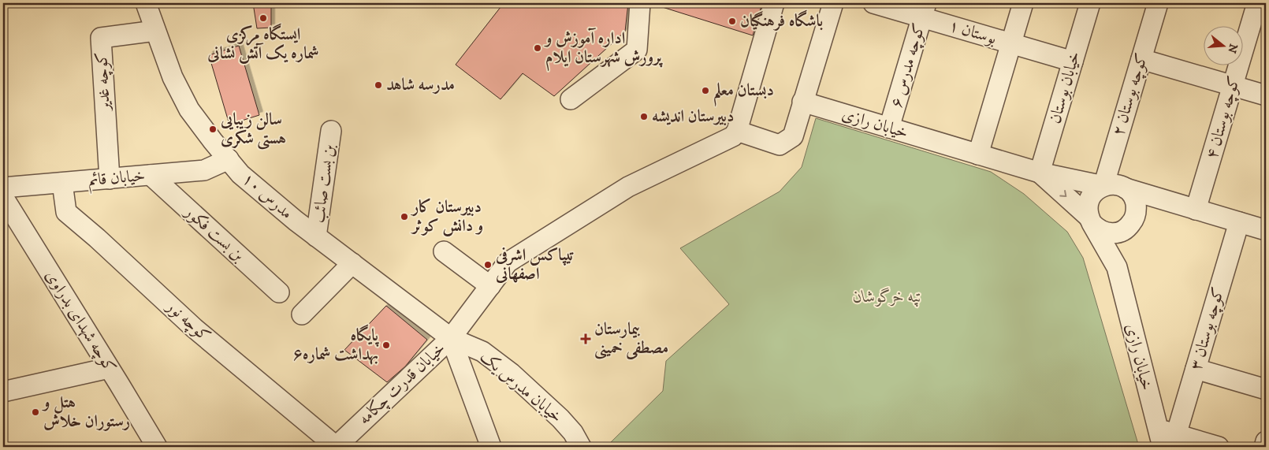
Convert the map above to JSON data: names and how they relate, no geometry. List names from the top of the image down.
{
  "streets": {
    "street": [
      "بوستان ۱",
      "کوچه مدرس ۶",
      "کوچه غدیر",
      "خیابان بوستان",
      "کوچه بوستان ۲",
      "کوچه بوستان ۴",
      "خیابان رازی",
      "خیابان قائم",
      "بن بست صائب",
      "مدرس ۱۰",
      "بن بست فکور",
      "کوچه شهدای بدراوی",
      "کوچه نور",
      "کوچه بوستان ۳",
      "خیابان قدرت چکامه",
      "خیابان مدرس یک"
    ]
  },
  "crossings": [
    ["بوستان ۱", "کوچه مدرس ۶"],
    ["بوستان ۱", "خیابان بوستان"],
    ["کوچه مدرس ۶", "خیابان رازی"],
    ["کوچه غدیر", "خیابان قائم"],
    ["کوچه غدیر", "مدرس ۱۰"],
    ["خیابان بوستان", "خیابان رازی"],
    ["کوچه بوستان ۲", "خیابان رازی"],
    ["خیابان رازی", "کوچه بوستان ۳"],
    ["خیابان قائم", "مدرس ۱۰"],
    ["خیابان قائم", "بن بست فکور"],
    ["خیابان قائم", "کوچه نور"],
    ["بن بست صائب", "مدرس ۱۰"],
    ["مدرس ۱۰", "خیابان قدرت چکامه"],
    ["مدرس ۱۰", "خیابان مدرس یک"],
    ["کوچه نور", "خیابان قدرت چکامه"],
    ["خیابان قدرت چکامه", "خیابان مدرس یک"]
  ],
  "parks": ["تپه خرگوشان"],
  "places": {
    "other": [
      "ایستگاه مرکزی شماره یک آتش نشانی",
      "باشگاه فرهنگیان",
      "اداره آموزش و پرورش شهرستان ایلام",
      "مدرسه شاهد",
      "دبستان معلم",
      "دبیرستان اندیشه",
      "سالن زیبایی هستی شکری",
      "دبیرستان کار و دانش کوثر",
      "تیپاکس اشرفی اصفهانی",
      "پایگاه بهداشت شماره۶",
      "هتل و رستوران خلاش"
    ],
    "health": ["بیمارستان مصطفی خمینی"]
  },
  "north": "right"
}
